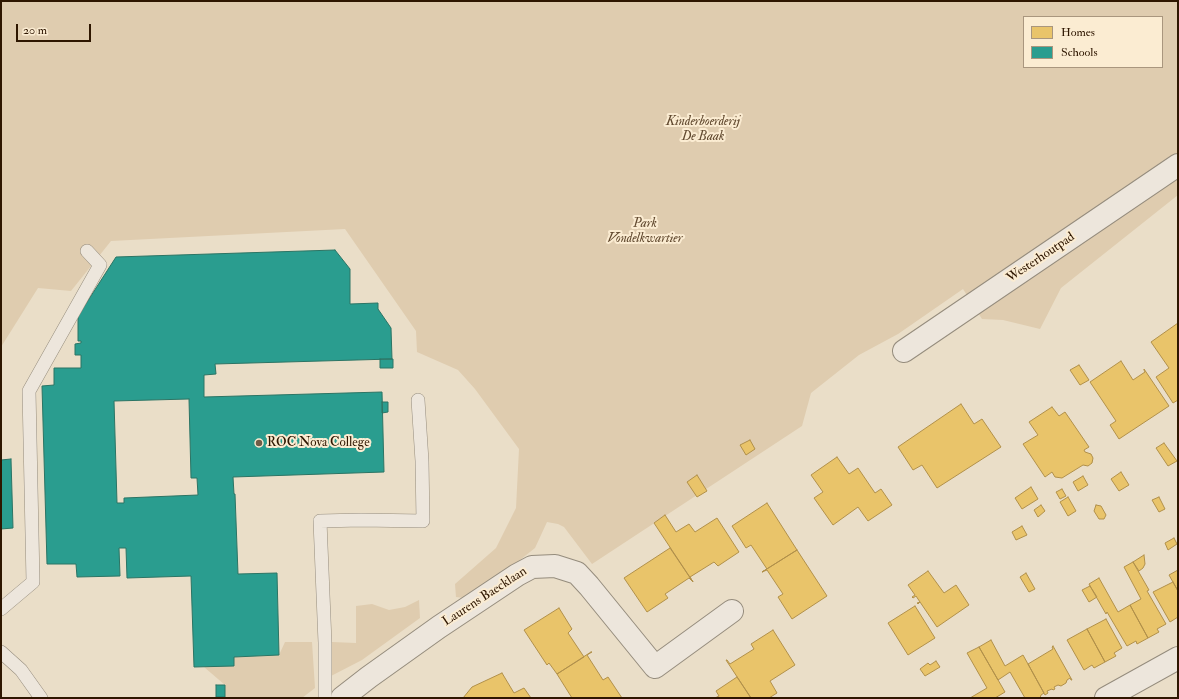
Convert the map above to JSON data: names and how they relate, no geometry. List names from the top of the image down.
{
  "streets": {
    "street": ["Westerhoutpad", "Laurens Baecklaan"]
  },
  "parks": ["Kinderboerderij De Baak", "Park Vondelkwartier"],
  "places": ["ROC Nova College"],
  "legend": ["Homes", "Schools"],
  "scale_bar": "20 m"
}
